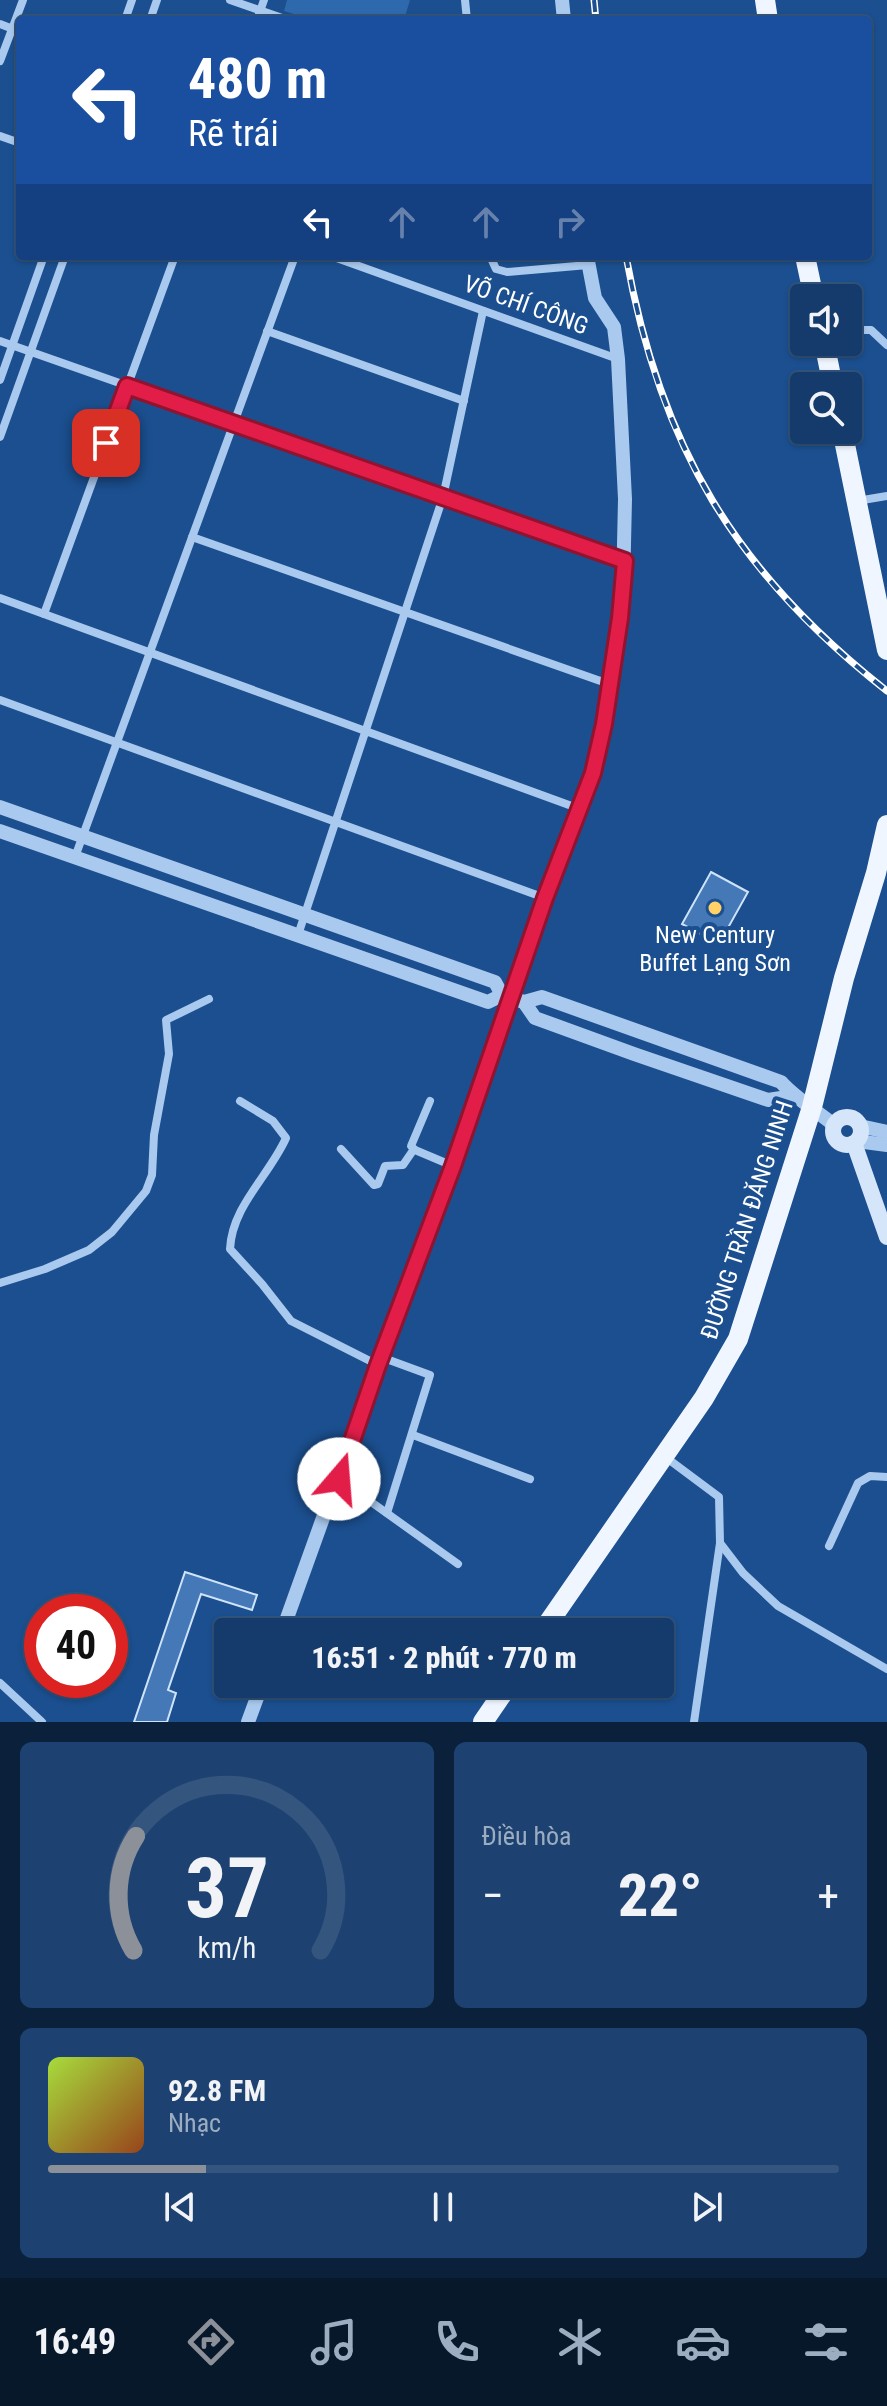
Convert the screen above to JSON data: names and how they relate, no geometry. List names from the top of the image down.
{
  "streets": {
    "main road": ["ĐƯỜNG TRẦN ĐĂNG NINH"],
    "street": ["VÕ CHÍ CÔNG"]
  },
  "places": ["New Century Buffet Lạng Sơn"],
  "page": {
    "turn": ["480 m", "Rẽ trái"],
    "limit": "40",
    "trip": "16:51 · 2 phút · 770 m",
    "tile": "Điều hòa",
    "heat": ["−", "22°", "+"],
    "song": ["92.8 FM", "Nhạc"],
    "tabs": "16:49",
    "gauge": ["37", "km/h"]
  }
}
